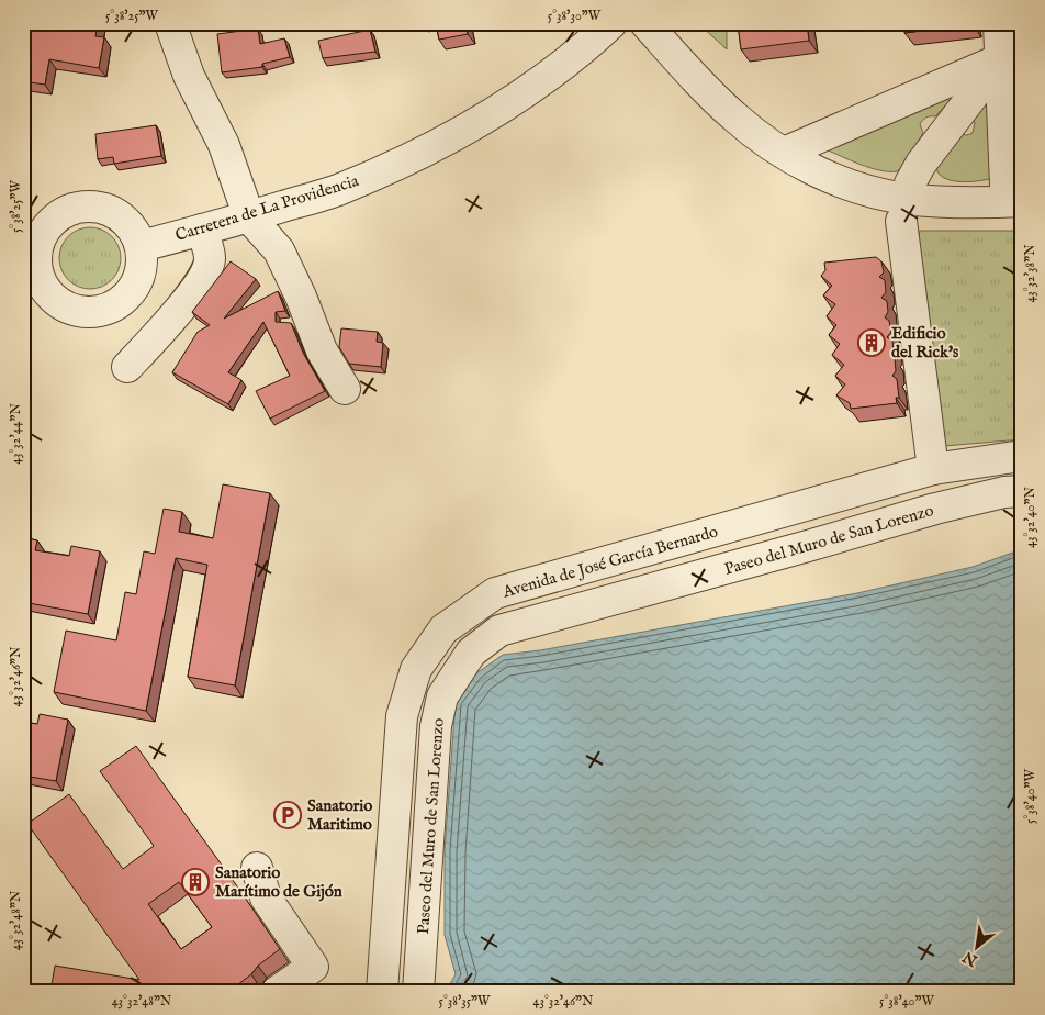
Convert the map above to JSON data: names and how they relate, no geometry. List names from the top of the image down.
{
  "streets": {
    "street": ["Carretera de La Providencia", "Paseo del Muro de San Lorenzo", "Avenida de José García Bernardo"]
  },
  "places": {
    "building": ["Edificio del Rick's", "Sanatorio Marítimo de Gijón"],
    "parking": ["Sanatorio Maritimo"]
  },
  "north": "bottom left",
  "coordinates": [
    "5°38'25\"W",
    "5°38'30\"W",
    "43°32'38\"N",
    "43°32'44\"N",
    "43°32'40\"N",
    "43°32'46\"N",
    "5°38'40\"W",
    "43°32'48\"N",
    "5°38'35\"W"
  ]
}
